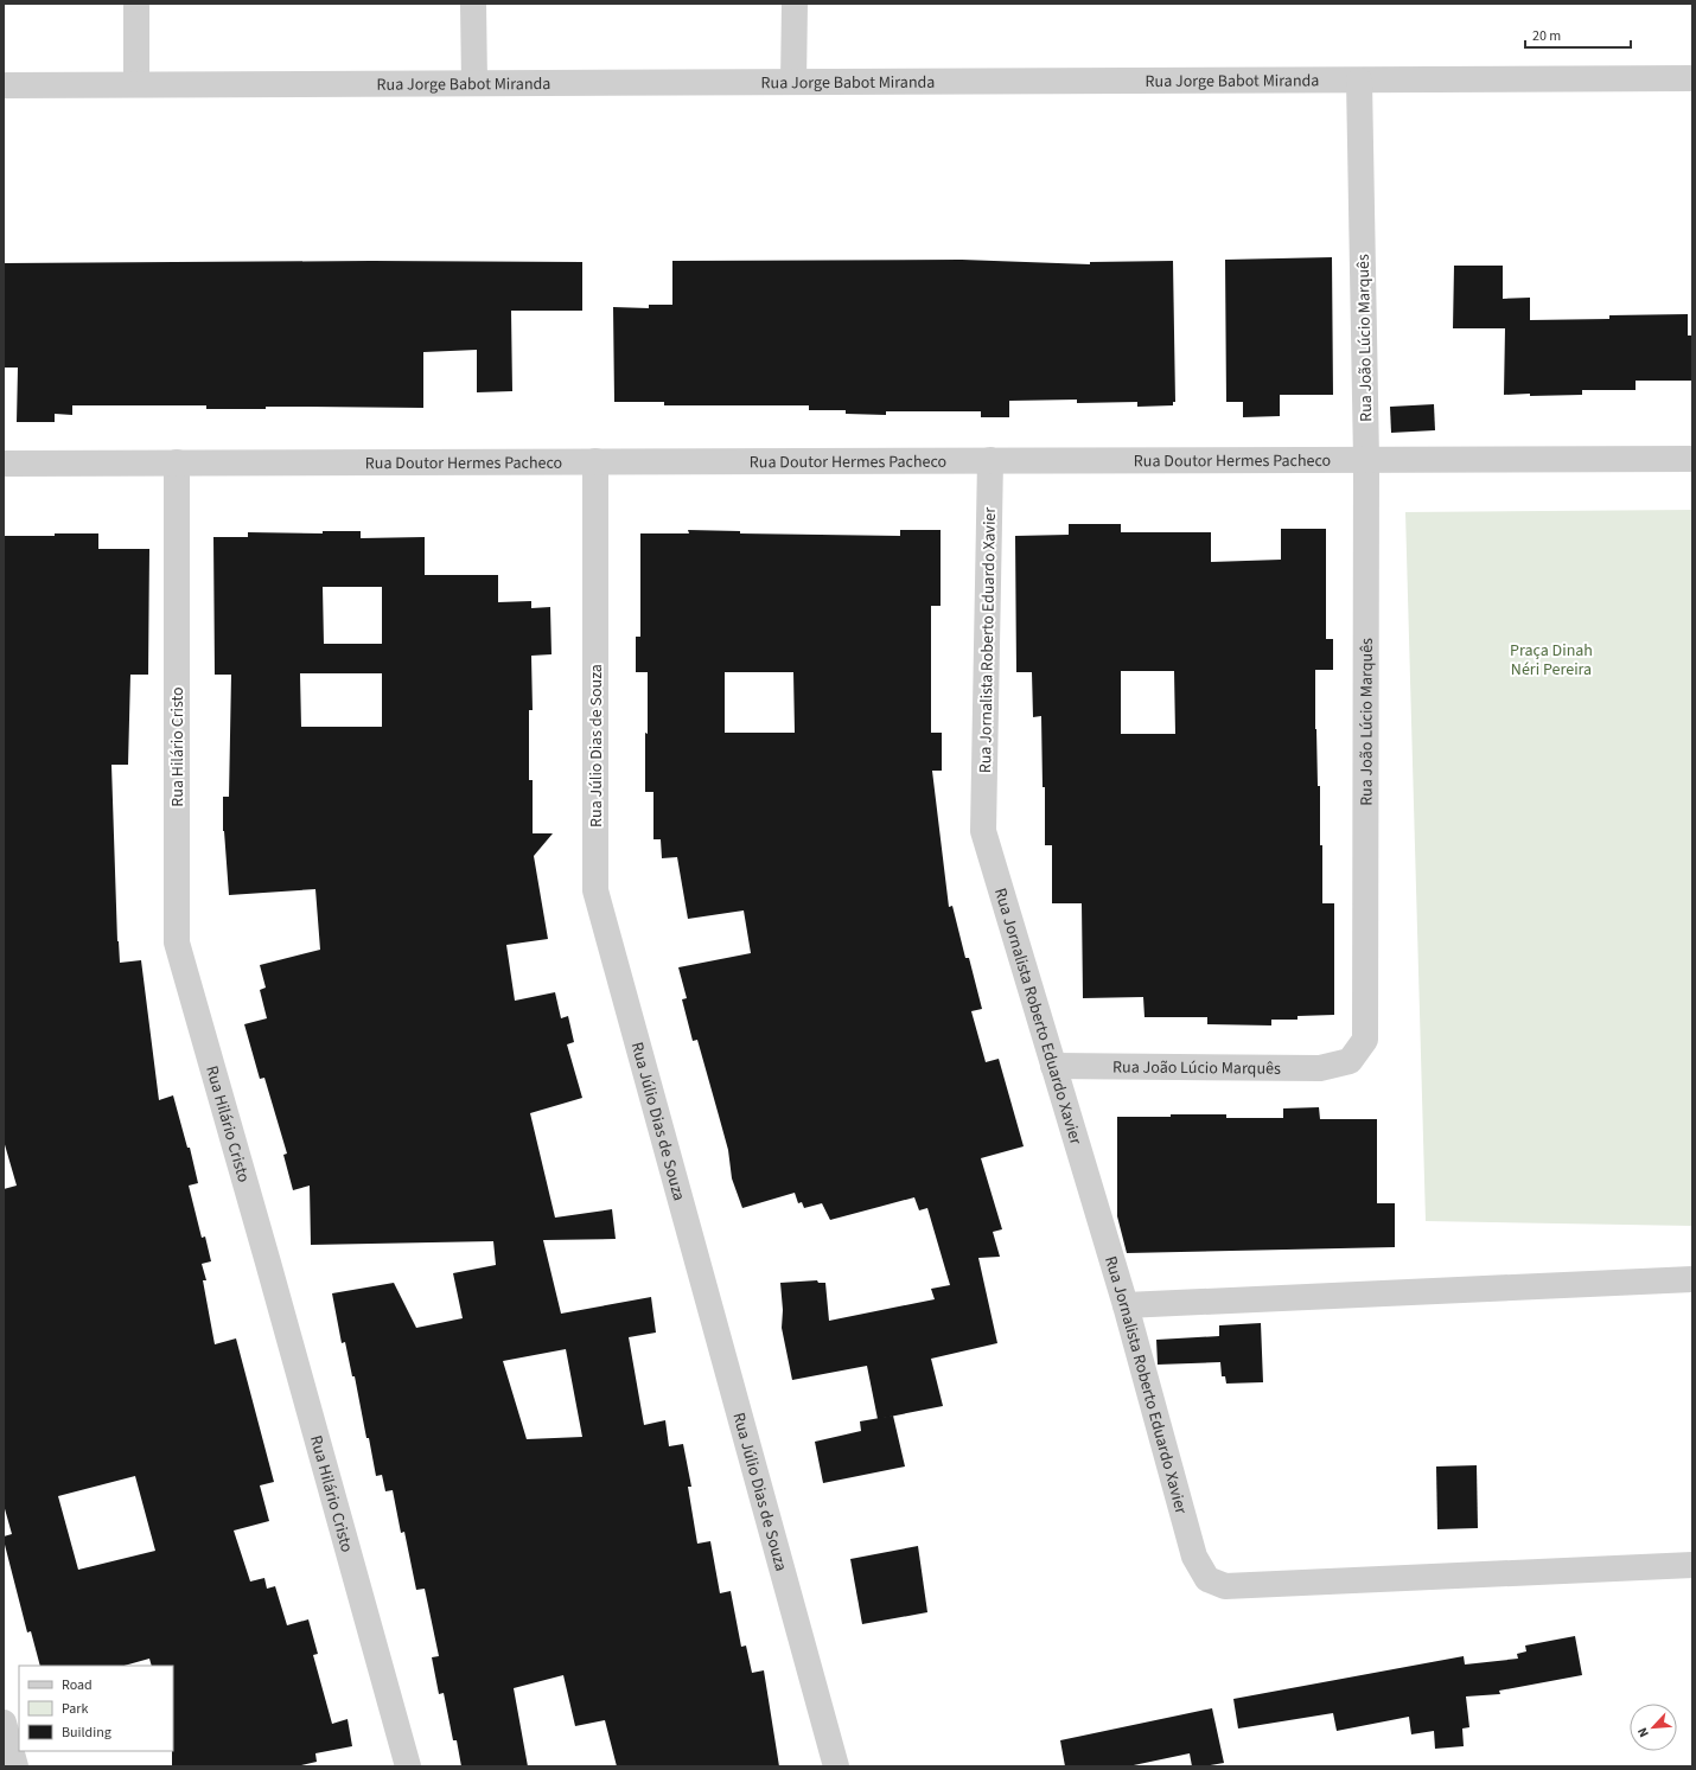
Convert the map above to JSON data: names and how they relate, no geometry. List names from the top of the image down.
{
  "streets": {
    "street": [
      "Rua Jorge Babot Miranda",
      "Rua João Lúcio Marquês",
      "Rua Doutor Hermes Pacheco",
      "Rua Jornalista Roberto Eduardo Xavier",
      "Rua Júlio Dias de Souza",
      "Rua Hilário Cristo"
    ]
  },
  "crossings": [
    ["Rua Jorge Babot Miranda", "Rua João Lúcio Marquês"],
    ["Rua João Lúcio Marquês", "Rua Doutor Hermes Pacheco"],
    ["Rua João Lúcio Marquês", "Rua Jornalista Roberto Eduardo Xavier"],
    ["Rua Doutor Hermes Pacheco", "Rua Jornalista Roberto Eduardo Xavier"],
    ["Rua Doutor Hermes Pacheco", "Rua Júlio Dias de Souza"],
    ["Rua Doutor Hermes Pacheco", "Rua Hilário Cristo"]
  ],
  "parks": ["Praça Dinah Néri Pereira"],
  "legend": ["Road", "Park", "Building"],
  "scale_bar": "20 m",
  "north": "bottom left"
}
